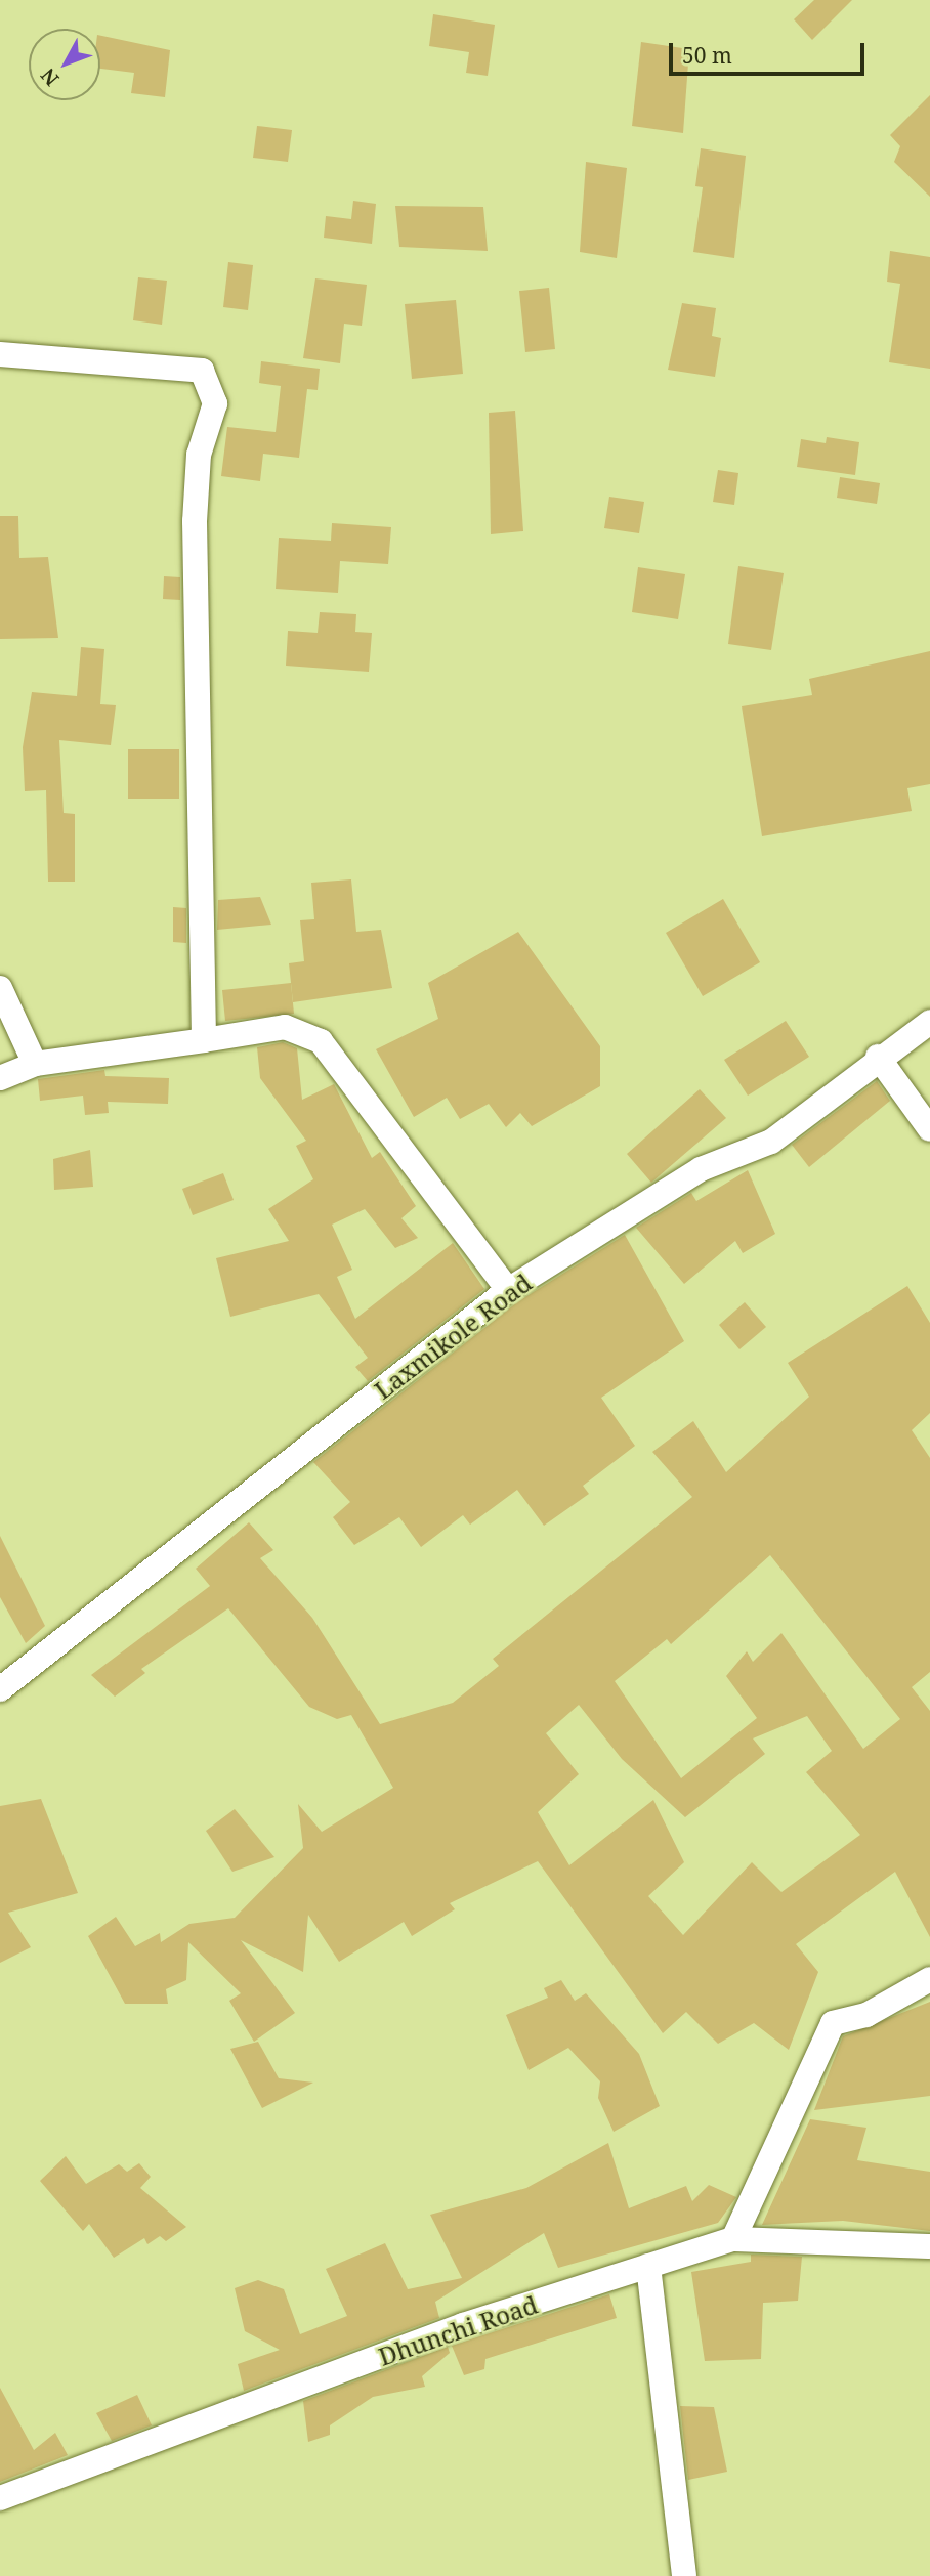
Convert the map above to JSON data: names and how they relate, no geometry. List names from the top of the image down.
{
  "streets": {
    "street": ["Laxmikole Road", "Dhunchi Road"]
  },
  "scale_bar": "50 m",
  "north": "bottom left"
}
